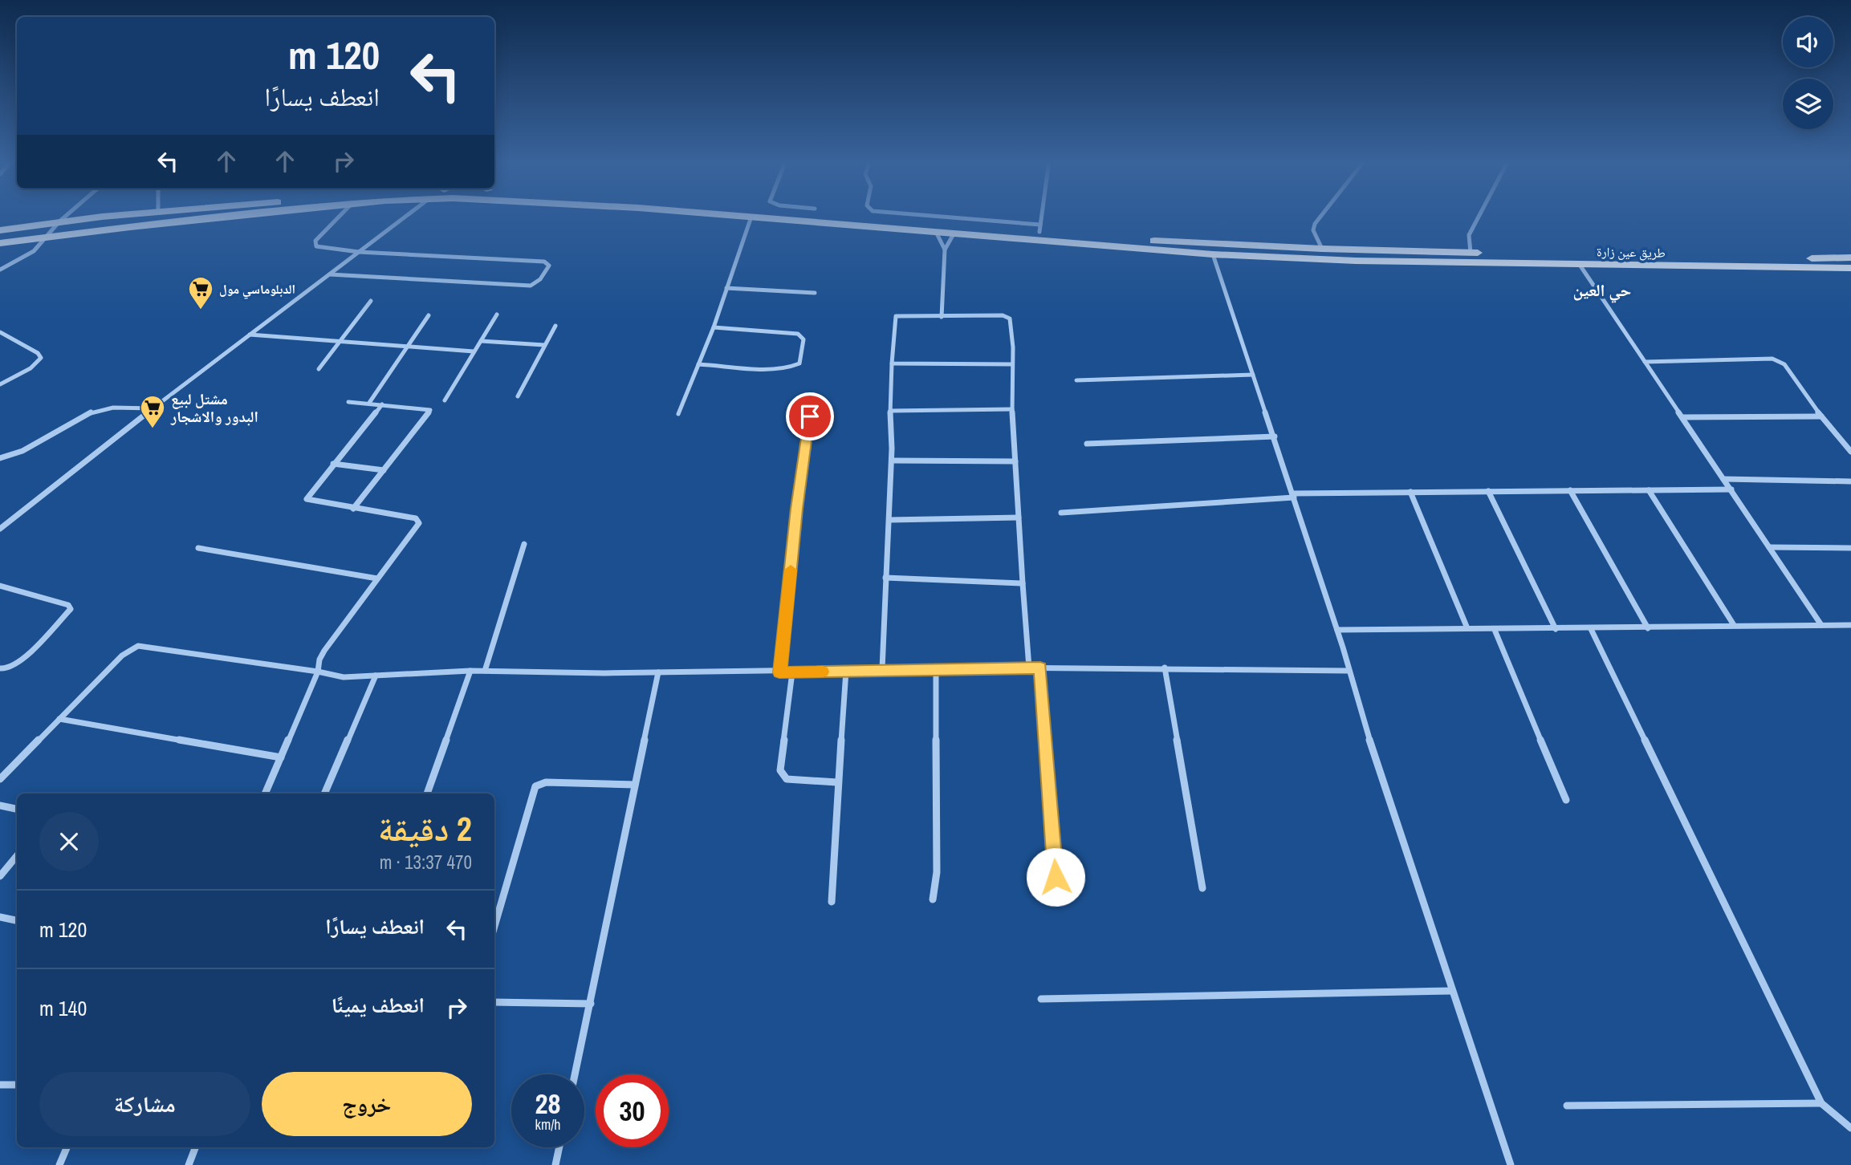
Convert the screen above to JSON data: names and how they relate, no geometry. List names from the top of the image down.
{
  "streets": {
    "main road": ["طريق عين زارة"]
  },
  "districts": ["حي العين"],
  "places": {
    "supermarket": ["الدبلوماسي مول", "مشتل لبيع البدور والاشجار"]
  },
  "page": {
    "turn": ["120 m", "انعطف يسارًا"],
    "heading": ["2 دقيقة", "470 m · 13:37"],
    "list": [
      {
        "name": "انعطف يسارًا",
        "value": "120 m"
      },
      {
        "name": "انعطف يمينًا",
        "value": "140 m"
      }
    ],
    "buttons": ["خروج", "مشاركة"],
    "speed": "28 km/h",
    "limit": "30"
  }
}
